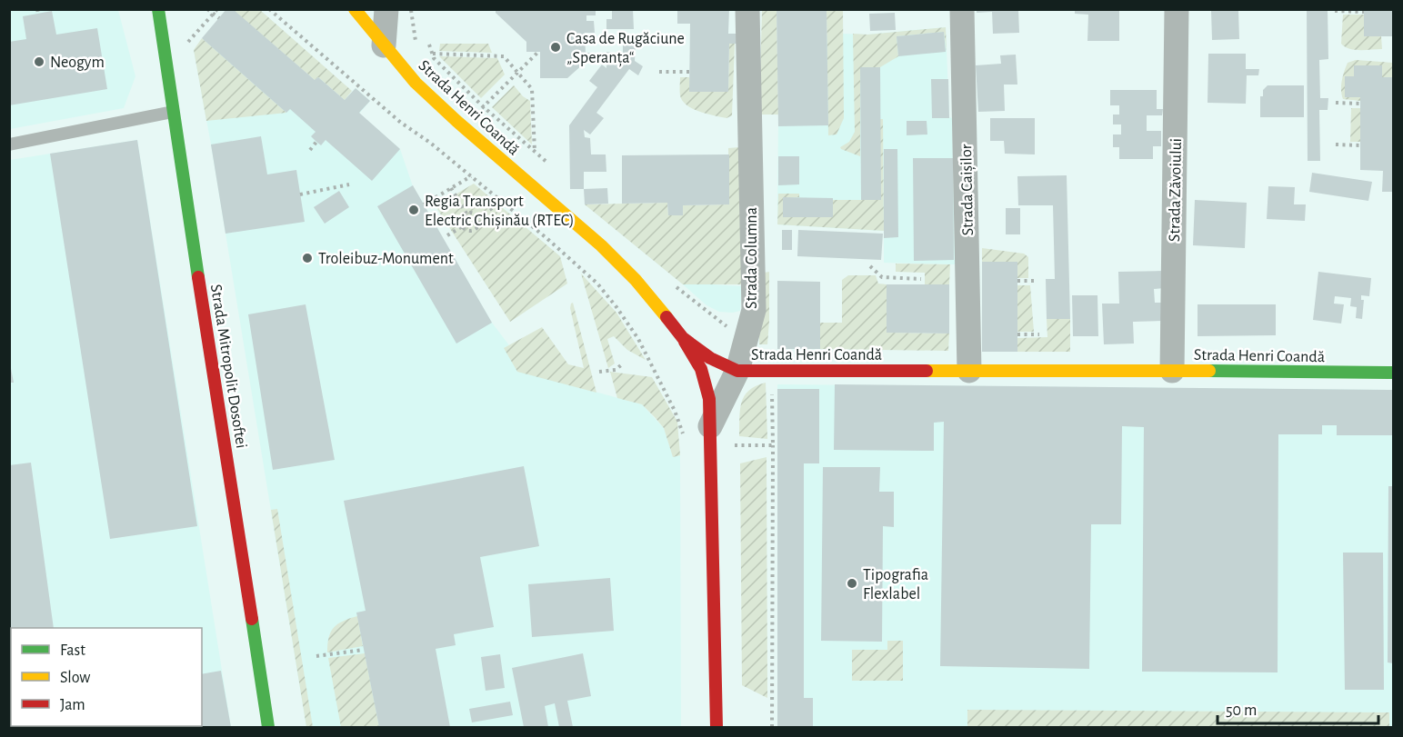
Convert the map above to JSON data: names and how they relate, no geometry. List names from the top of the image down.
{
  "streets": {
    "street": [
      "Strada Henri Coandă",
      "Strada Caișilor",
      "Strada Zăvoiului",
      "Strada Columna",
      "Strada Mitropolit Dosoftei"
    ]
  },
  "crossings": [
    ["Strada Henri Coandă", "Strada Caișilor"],
    ["Strada Henri Coandă", "Strada Zăvoiului"],
    ["Strada Henri Coandă", "Strada Columna"]
  ],
  "places": [
    "Casa de Rugăciune „Speranța“",
    "Neogym",
    "Regia Transport Electric Chișinău (RTEC)",
    "Troleibuz-Monument",
    "Tipografia Flexlabel"
  ],
  "legend": ["Fast", "Slow", "Jam"],
  "scale_bar": "50 m"
}
